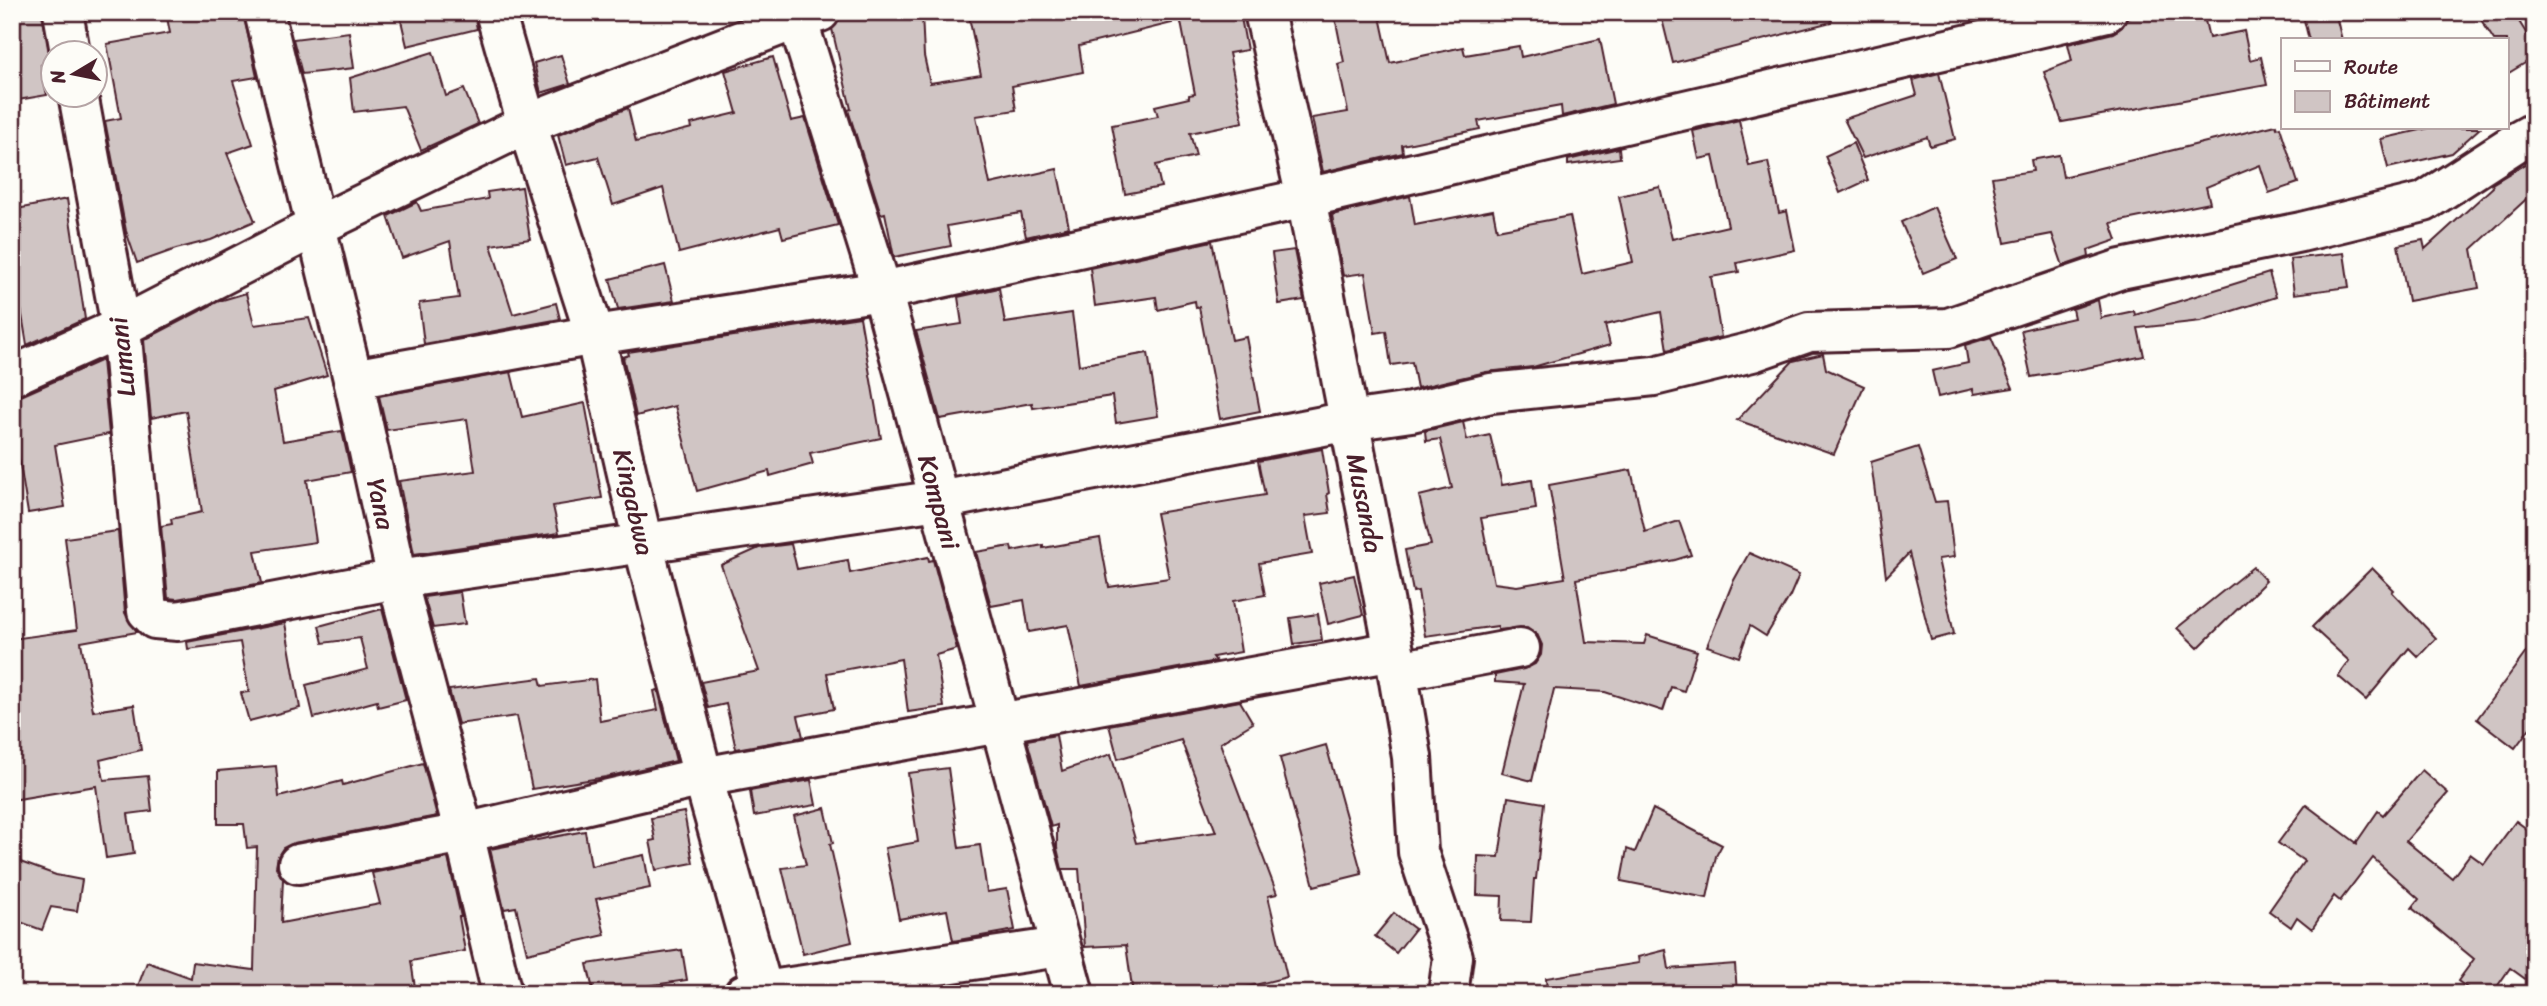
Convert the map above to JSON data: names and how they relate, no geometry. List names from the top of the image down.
{
  "streets": {
    "street": [
      "Lumani",
      "Kingabwa",
      "Kompani",
      "Musanda",
      "Yana"
    ]
  },
  "crossings": [
    ["Lumani", "Yana"]
  ],
  "legend": ["Route", "Bâtiment"],
  "north": "left"
}
